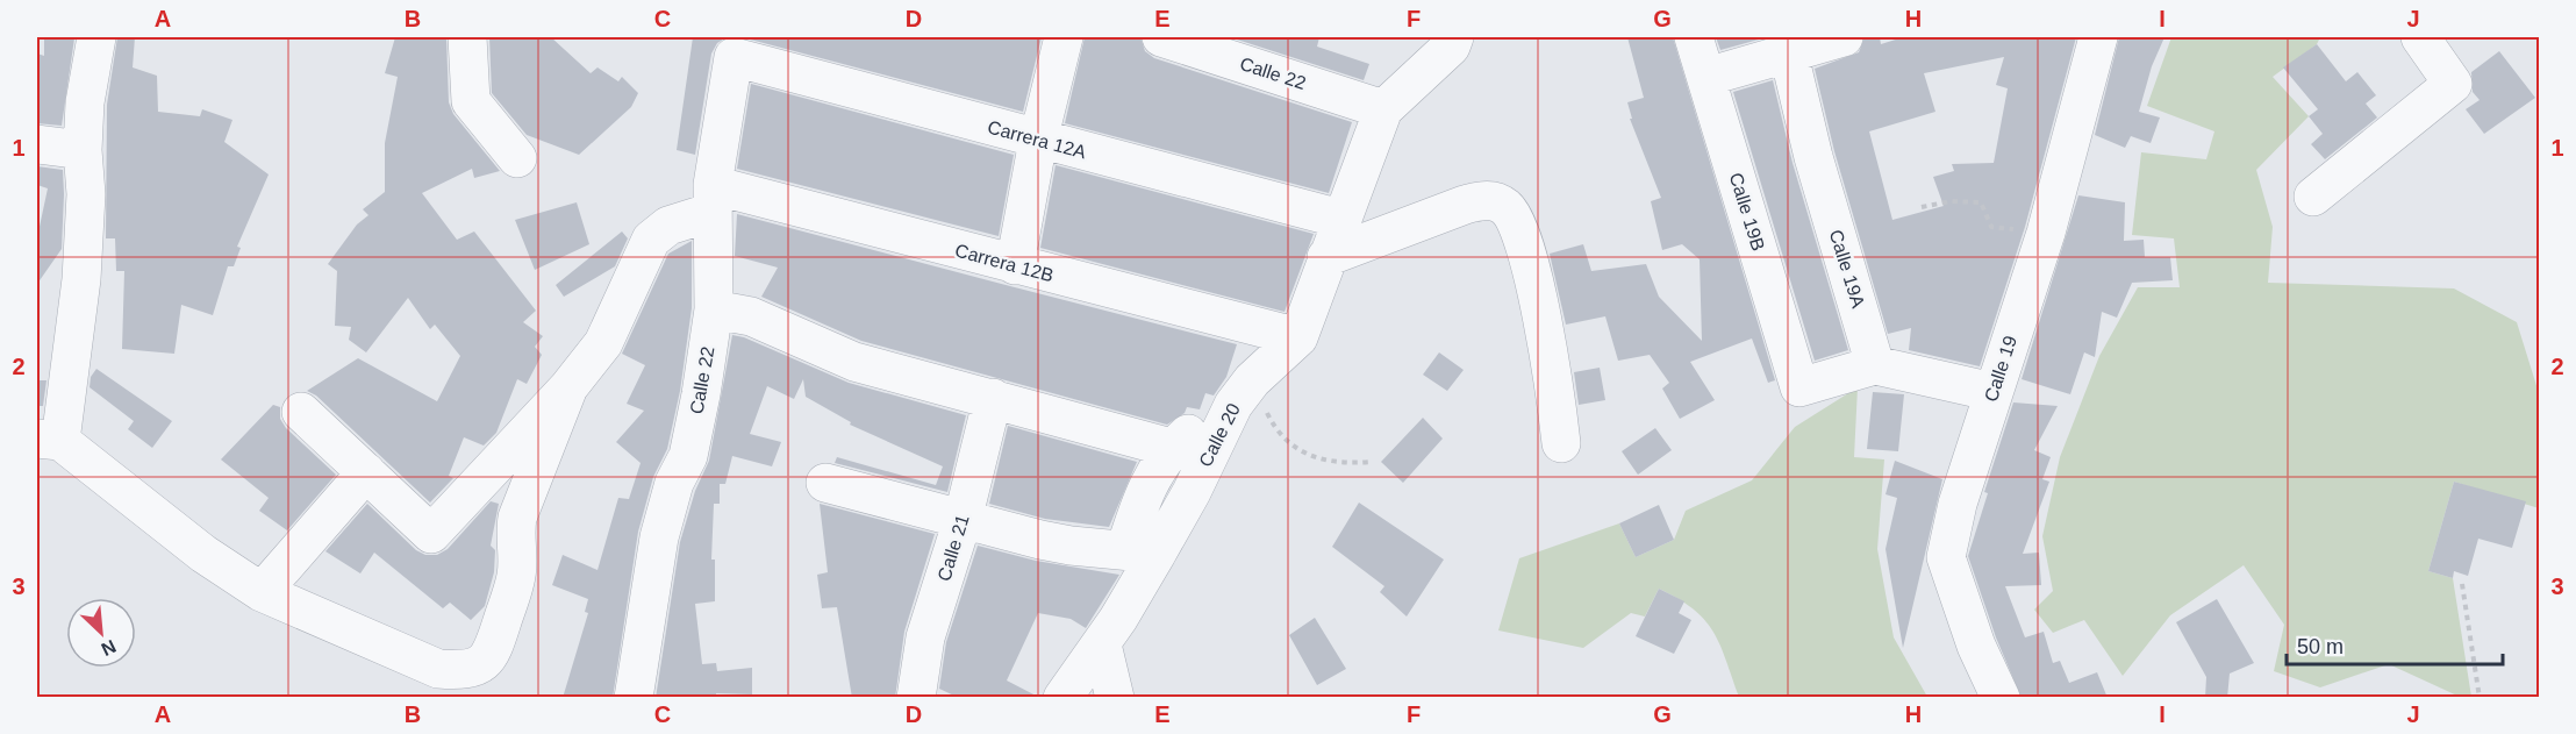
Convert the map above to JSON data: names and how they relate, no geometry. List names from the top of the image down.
{
  "streets": {
    "street": [
      "Calle 22",
      "Carrera 12A",
      "Calle 19B",
      "Carrera 12B",
      "Calle 19A",
      "Calle 19",
      "Calle 20",
      "Calle 21"
    ]
  },
  "crossings": [
    ["Calle 22", "Carrera 12A"],
    ["Calle 22", "Carrera 12B"],
    ["Calle 22", "Calle 20"],
    ["Carrera 12A", "Calle 20"],
    ["Calle 19B", "Calle 19A"],
    ["Carrera 12B", "Calle 20"]
  ],
  "scale_bar": "50 m",
  "north": "bottom right",
  "grid": {
    "columns": [
      "A",
      "B",
      "C",
      "D",
      "E",
      "F",
      "G",
      "H",
      "I",
      "J"
    ],
    "rows": ["1", "2", "3"]
  }
}
